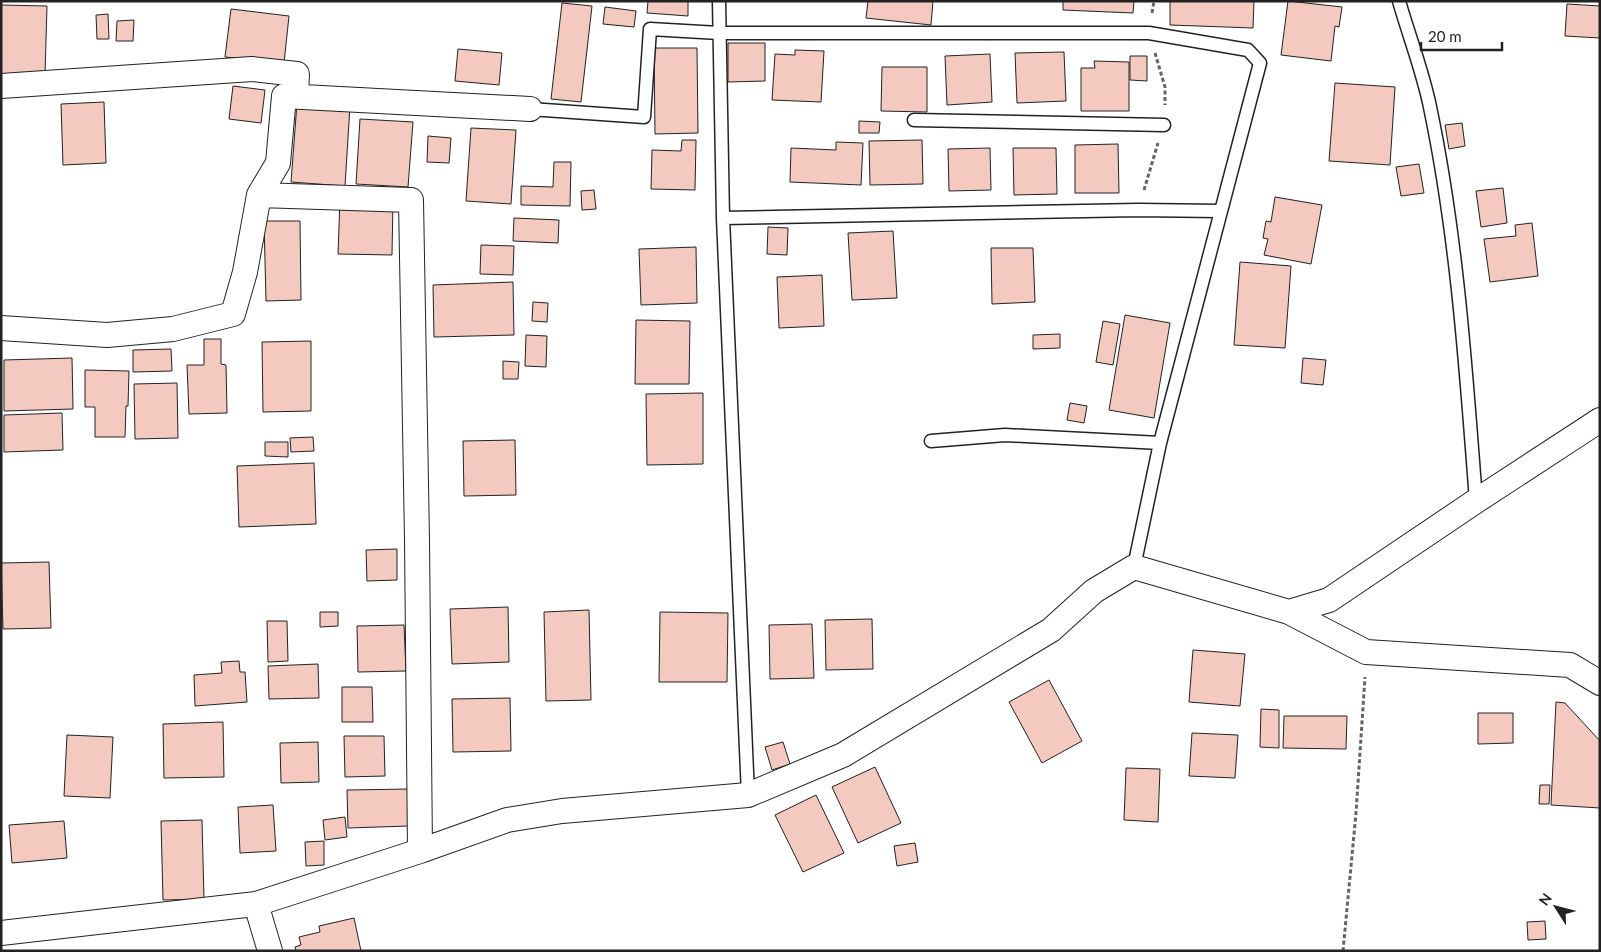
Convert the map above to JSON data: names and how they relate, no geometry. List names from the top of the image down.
{
  "scale_bar": "20 m",
  "north": "top left"
}
